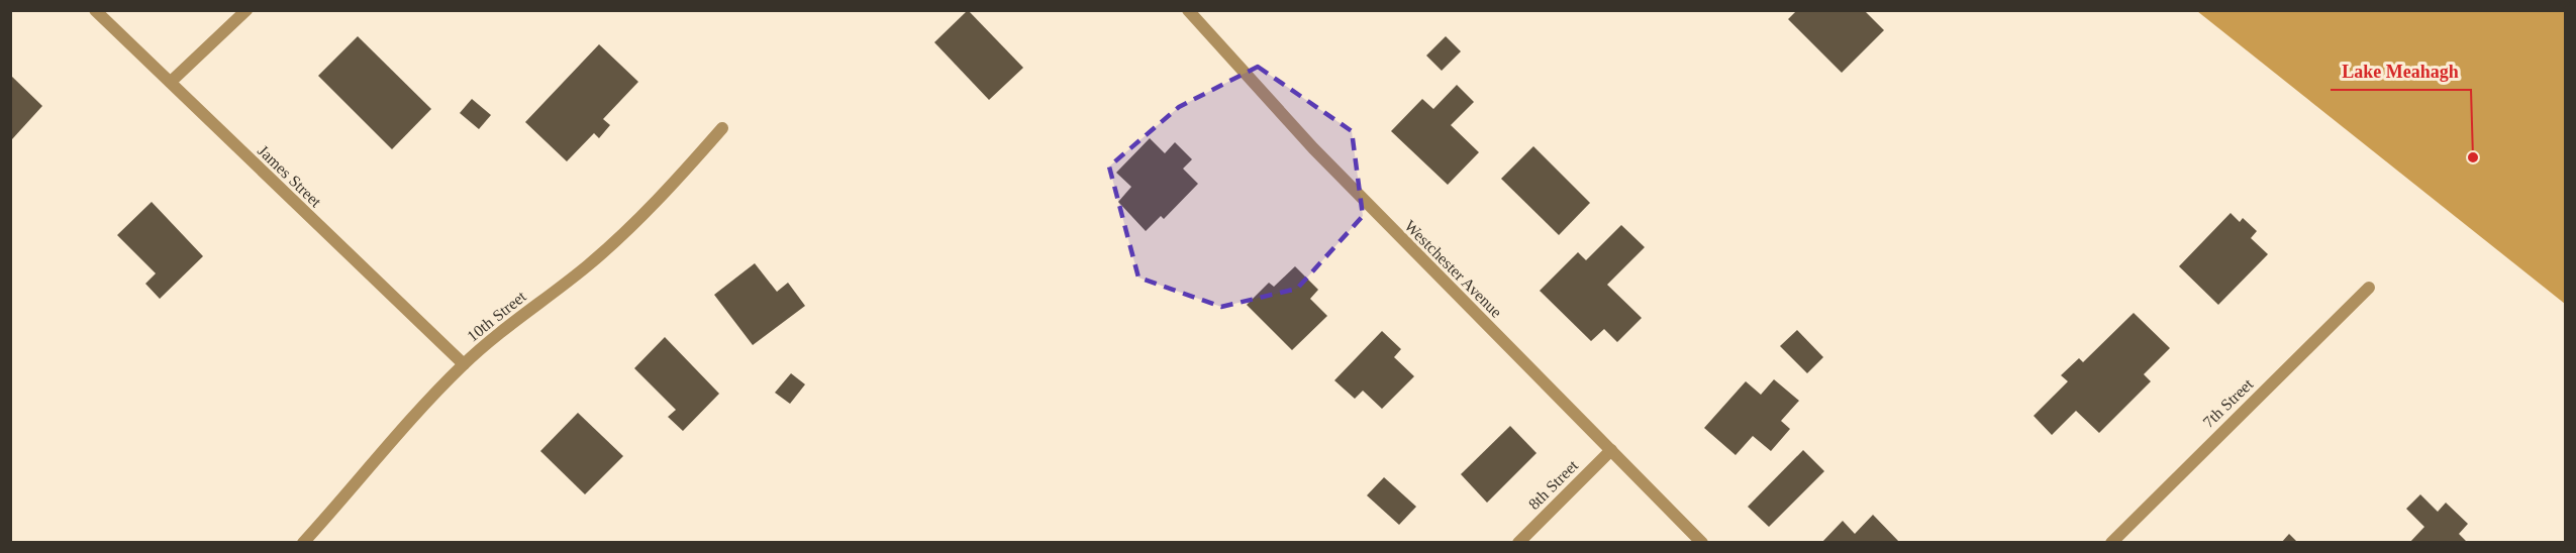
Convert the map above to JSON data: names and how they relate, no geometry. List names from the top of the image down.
{
  "streets": {
    "street": [
      "James Street",
      "Westchester Avenue",
      "10th Street",
      "7th Street",
      "8th Street"
    ]
  },
  "crossings": [
    ["James Street", "10th Street"],
    ["Westchester Avenue", "8th Street"]
  ],
  "places": ["Lake Meahagh"]
}
